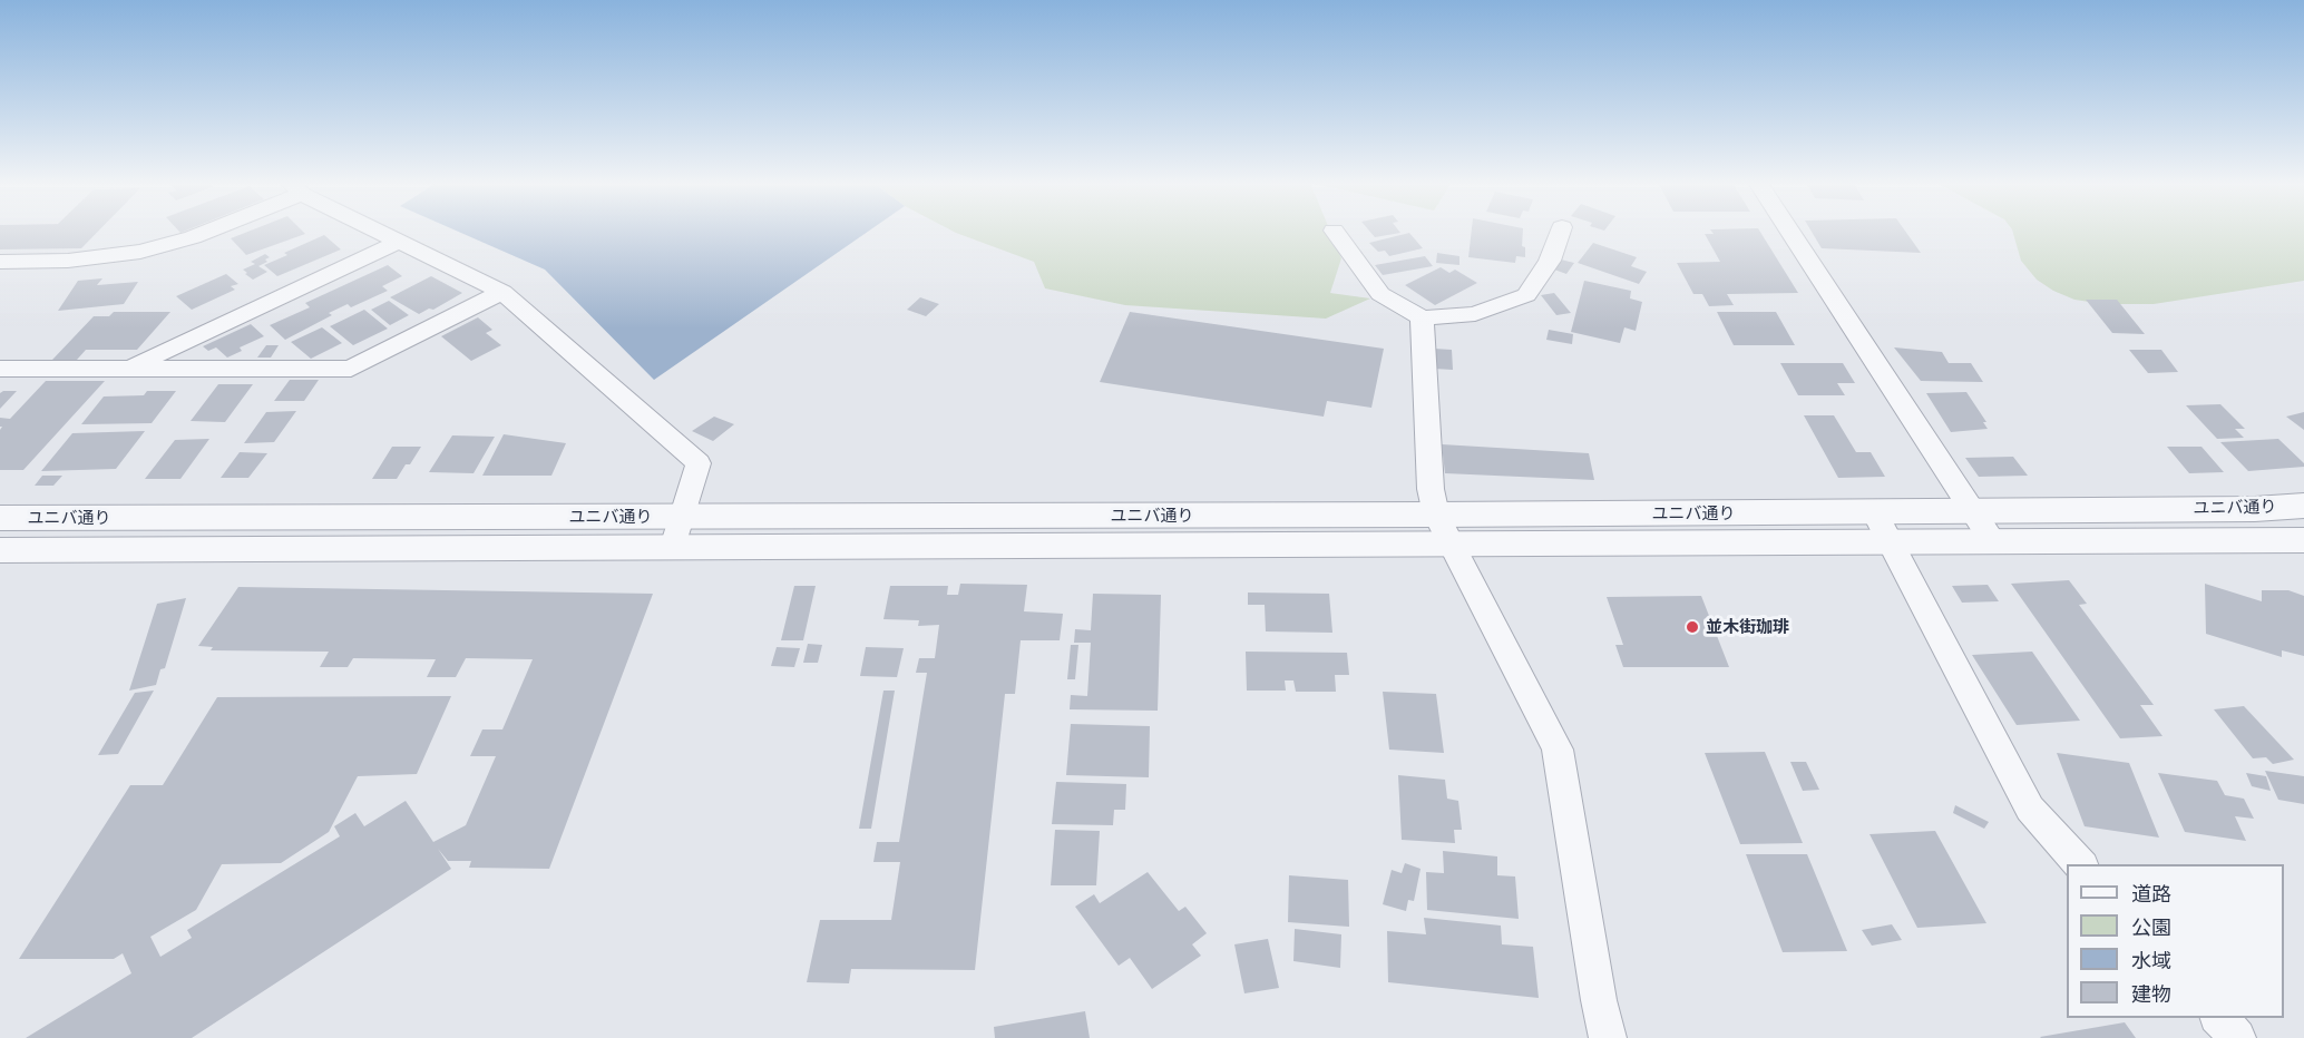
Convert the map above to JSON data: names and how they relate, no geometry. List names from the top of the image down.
{
  "streets": {
    "street": ["ユニバ通り"]
  },
  "places": ["並木街珈琲"],
  "legend": [
    "道路",
    "公園",
    "水域",
    "建物"
  ]
}
